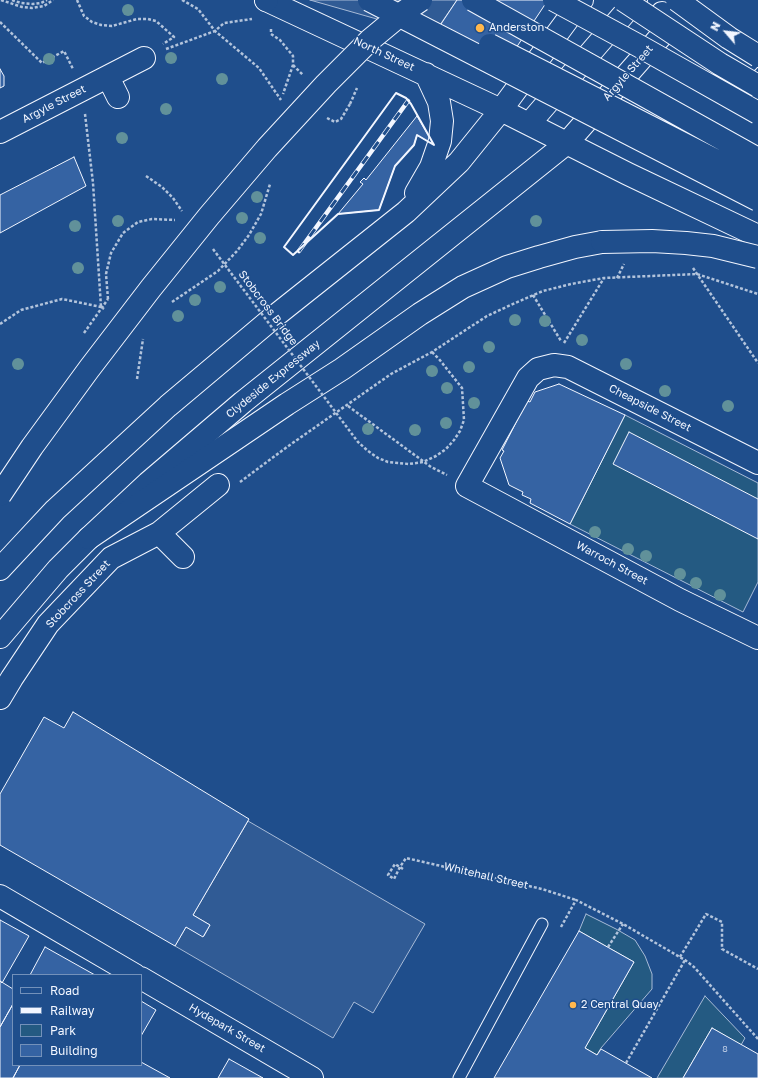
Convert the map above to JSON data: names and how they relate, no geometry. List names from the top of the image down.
{
  "streets": {
    "main road": [
      "North Street",
      "Argyle Street",
      "Clydeside Expressway",
      "Cheapside Street",
      "Warroch Street",
      "Stobcross Street",
      "Hydepark Street"
    ],
    "path": ["Stobcross Bridge", "Whitehall Street"]
  },
  "crossings": [
    ["North Street", "Argyle Street"],
    ["North Street", "Clydeside Expressway"],
    ["Argyle Street", "Clydeside Expressway"],
    ["Cheapside Street", "Warroch Street"]
  ],
  "places": ["Anderston", "2 Central Quay"],
  "house_numbers": ["8"],
  "legend": [
    "Road",
    "Railway",
    "Park",
    "Building"
  ],
  "north": "top left"
}
